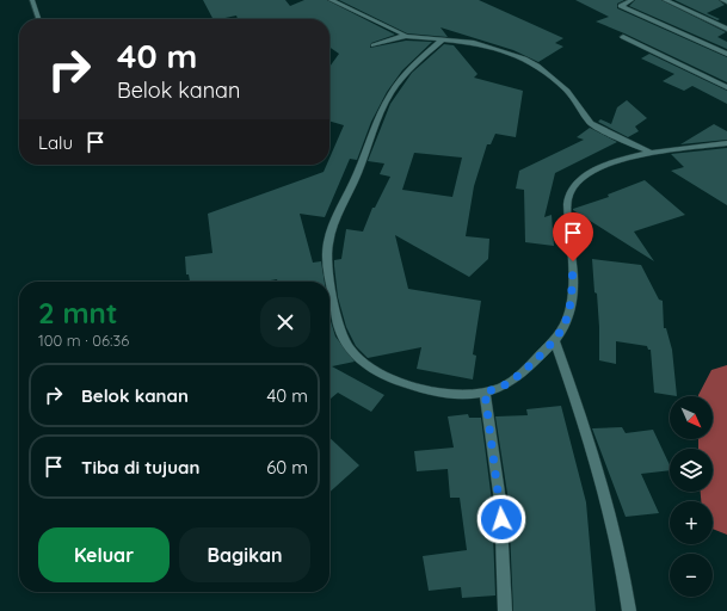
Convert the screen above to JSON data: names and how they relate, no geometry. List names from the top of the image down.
{
  "north": "bottom right",
  "page": {
    "turn": ["40 m", "Belok kanan"],
    "then": "Lalu",
    "heading": ["2 mnt", "100 m · 06:36"],
    "list": [
      {
        "name": "Belok kanan",
        "value": "40 m"
      },
      {
        "name": "Tiba di tujuan",
        "value": "60 m"
      }
    ],
    "map_buttons": ["+", "−"],
    "buttons": ["Keluar", "Bagikan"]
  }
}
